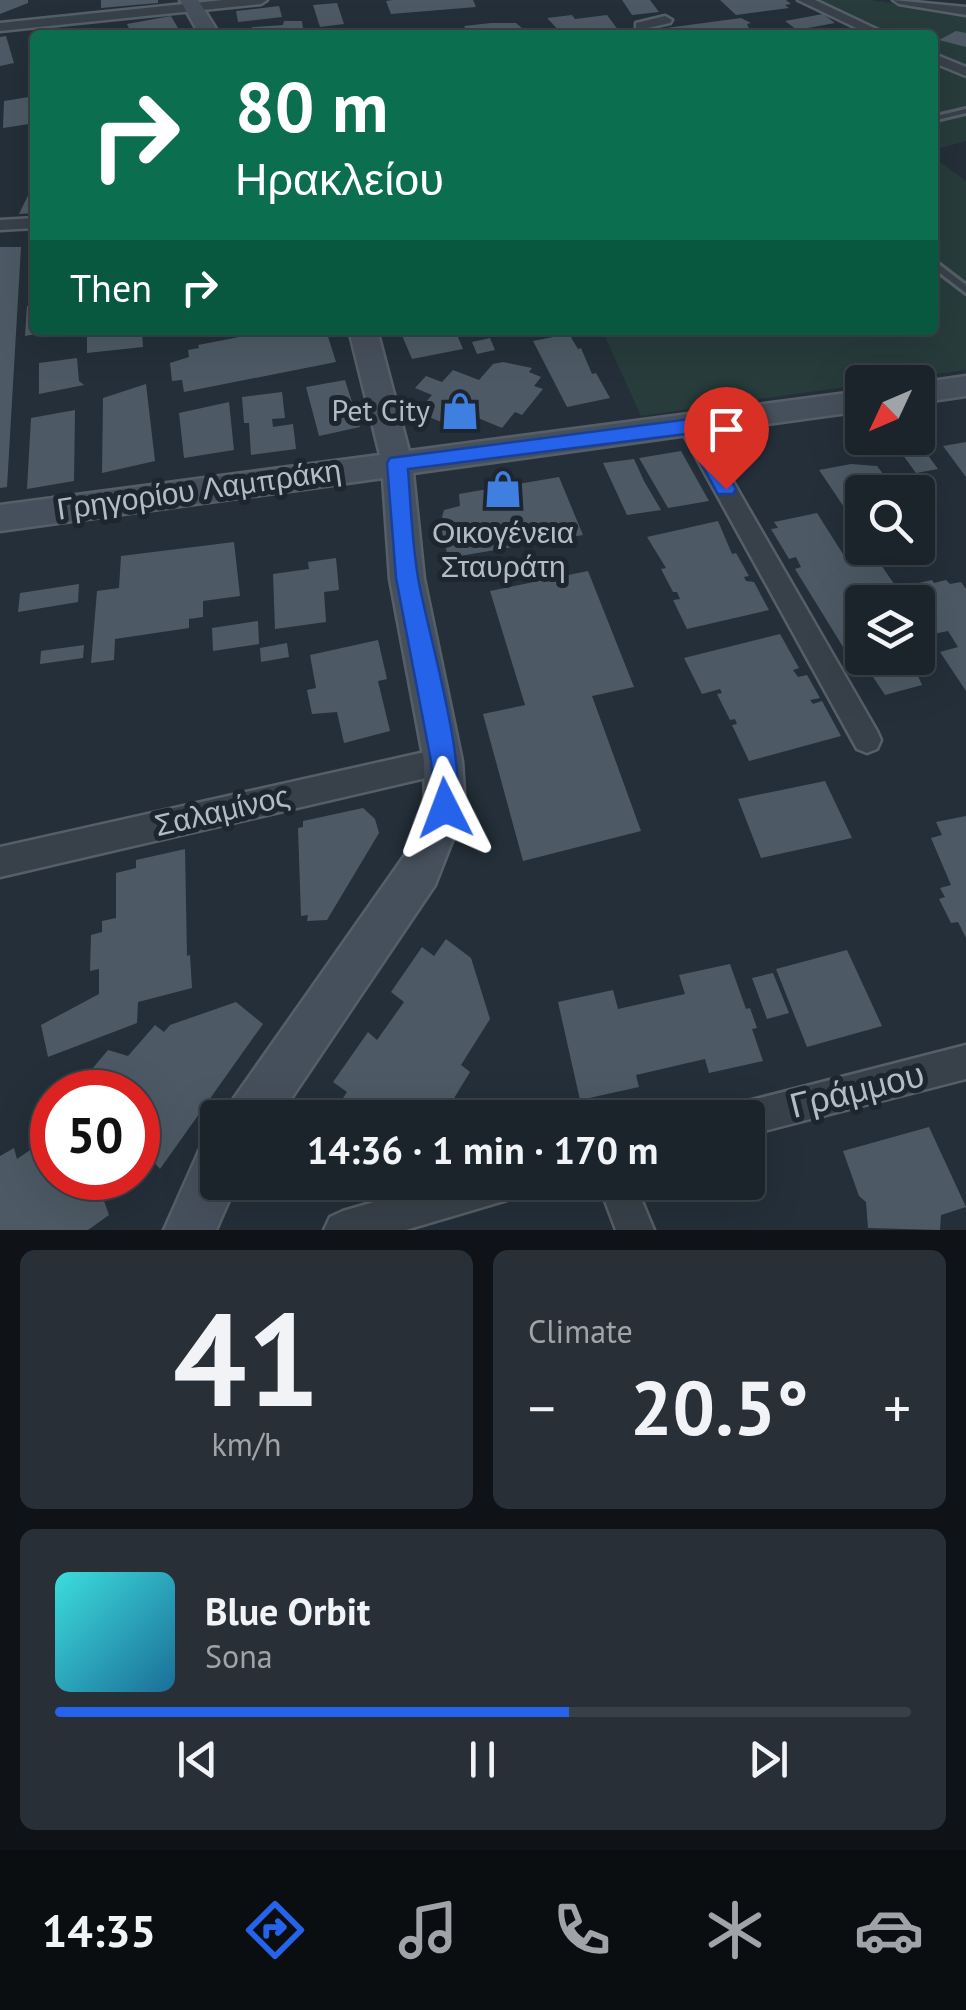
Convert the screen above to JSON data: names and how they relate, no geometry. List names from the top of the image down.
{
  "streets": {
    "main road": ["Γρηγορίου Λαμπράκη"],
    "street": ["Σαλαμίνος", "Γράμμου"]
  },
  "places": {
    "shop": ["Pet City", "Οικογένεια Σταυράτη"]
  },
  "north": "bottom left",
  "page": {
    "turn": ["80 m", "Ηρακλείου"],
    "then": "Then",
    "limit": "50",
    "trip": "14:36 · 1 min · 170 m",
    "tile": [
      ["41", "km/h"],
      "Climate"
    ],
    "heat": ["−", "20.5°", "+"],
    "song": ["Blue Orbit", "Sona"],
    "tabs": "14:35"
  }
}
